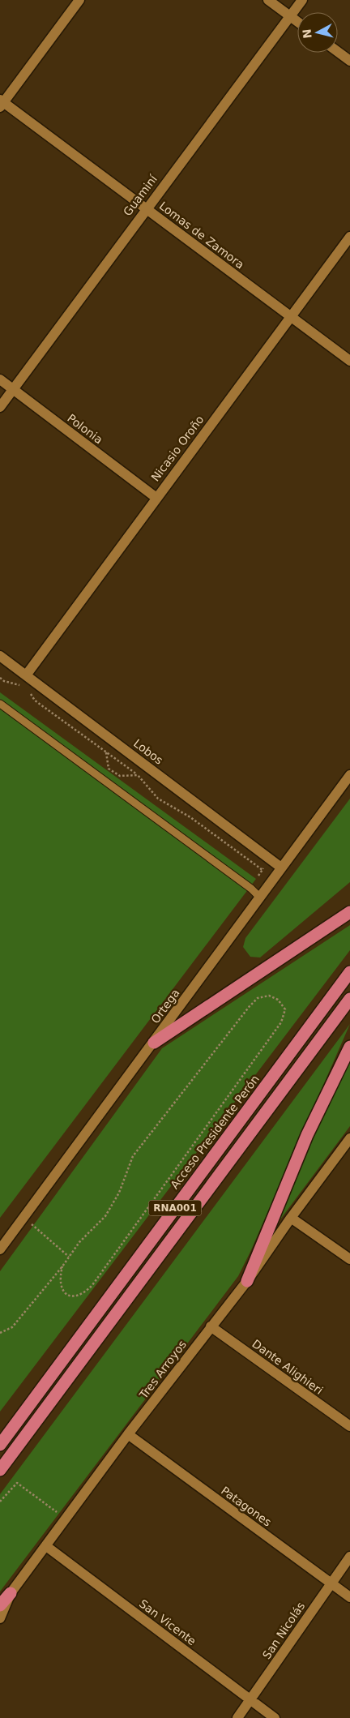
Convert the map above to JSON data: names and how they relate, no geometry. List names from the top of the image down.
{
  "streets": {
    "highway": ["Acceso Presidente Perón", "RNA001"],
    "street": [
      "Guaminí",
      "Lomas de Zamora",
      "Polonia",
      "Nicasio Oroño",
      "Lobos",
      "Ortega",
      "Dante Alighieri",
      "Tres Arroyos",
      "Patagones",
      "San Vicente",
      "San Nicolás"
    ]
  },
  "crossings": [
    ["Guaminí", "Lomas de Zamora"],
    ["Guaminí", "Polonia"],
    ["Lomas de Zamora", "Nicasio Oroño"],
    ["Polonia", "Nicasio Oroño"],
    ["Nicasio Oroño", "Lobos"],
    ["Lobos", "Ortega"],
    ["Dante Alighieri", "Tres Arroyos"],
    ["Tres Arroyos", "Patagones"],
    ["Tres Arroyos", "San Vicente"],
    ["Patagones", "San Nicolás"],
    ["San Vicente", "San Nicolás"]
  ],
  "north": "left"
}
